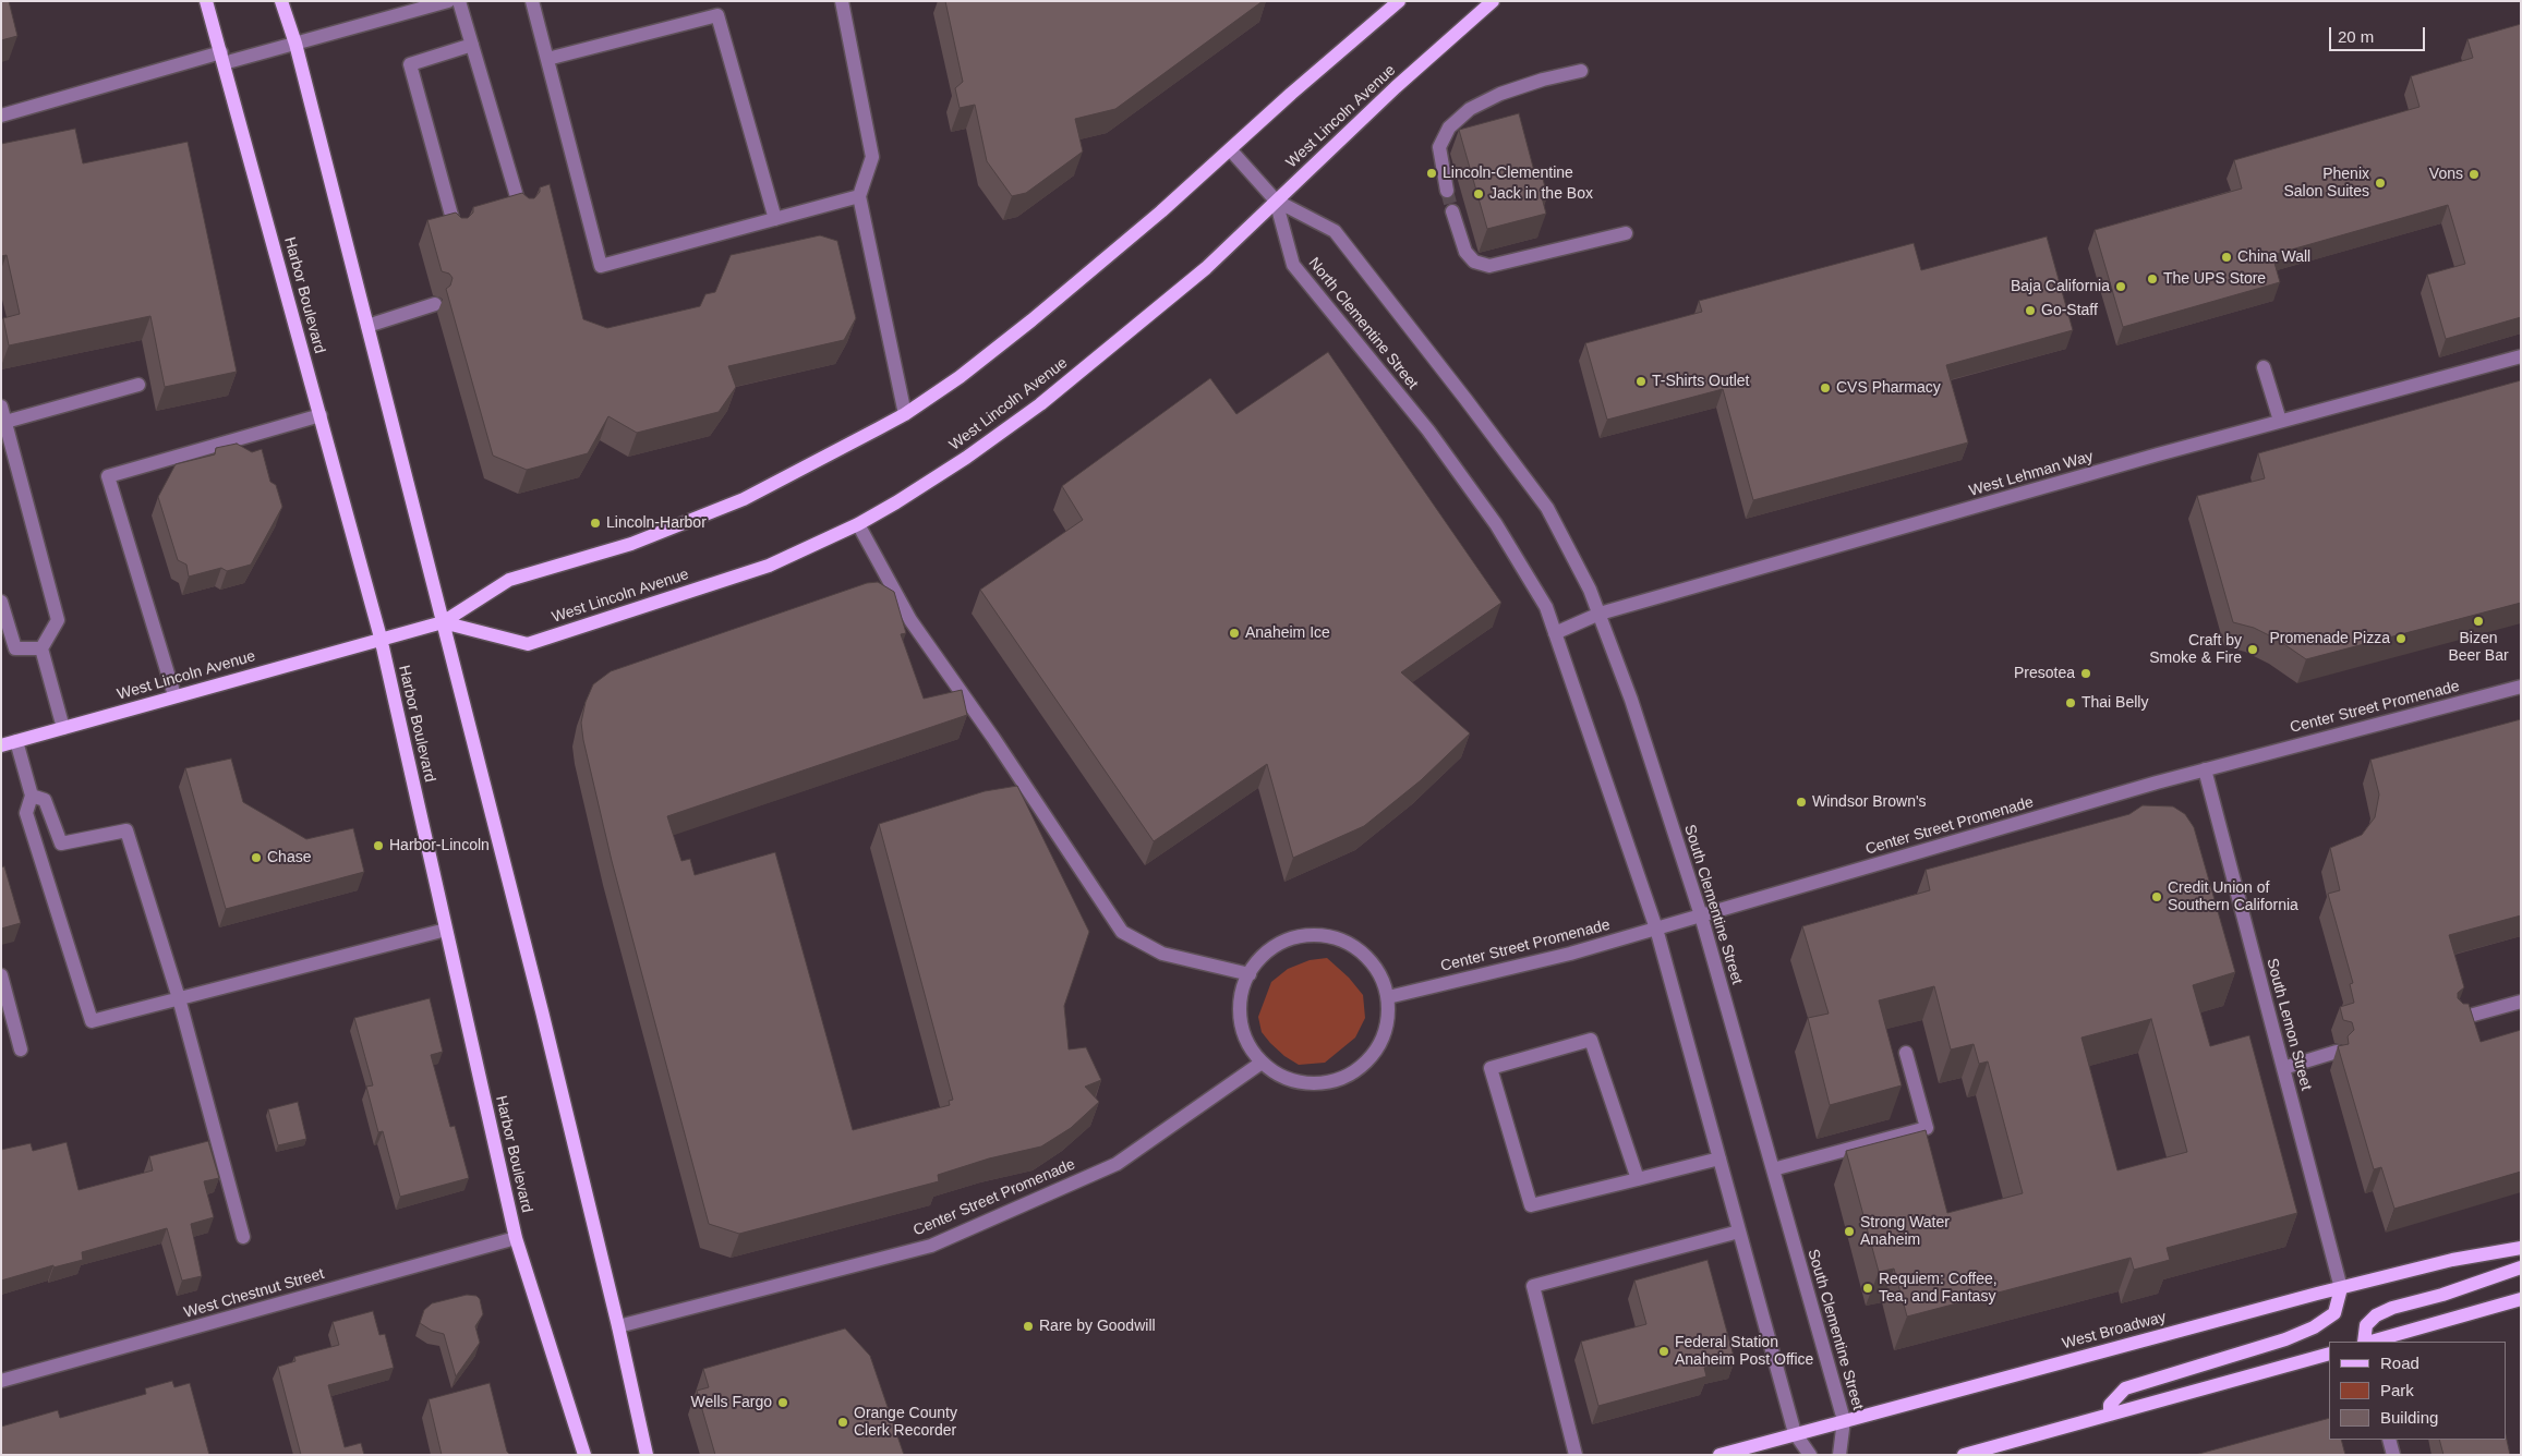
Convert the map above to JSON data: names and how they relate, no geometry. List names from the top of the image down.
{
  "streets": {
    "main road": ["West Lincoln Avenue", "Harbor Boulevard", "West Broadway"],
    "street": [
      "North Clementine Street",
      "West Lehman Way",
      "Center Street Promenade",
      "South Clementine Street",
      "South Lemon Street",
      "West Chestnut Street"
    ]
  },
  "crossings": [
    ["West Lincoln Avenue", "Harbor Boulevard"],
    ["West Lincoln Avenue", "North Clementine Street"],
    ["Harbor Boulevard", "West Chestnut Street"],
    ["North Clementine Street", "West Lehman Way"],
    ["North Clementine Street", "South Clementine Street"],
    ["West Lehman Way", "South Clementine Street"],
    ["Center Street Promenade", "South Clementine Street"],
    ["Center Street Promenade", "South Lemon Street"],
    ["South Clementine Street", "West Broadway"],
    ["South Lemon Street", "West Broadway"]
  ],
  "places": [
    "Lincoln-Clementine",
    "Vons",
    "Phenix Salon Suites",
    "Jack in the Box",
    "China Wall",
    "The UPS Store",
    "Baja California",
    "Go-Staff",
    "T-Shirts Outlet",
    "CVS Pharmacy",
    "Lincoln-Harbor",
    "Bizen Beer Bar",
    "Anaheim Ice",
    "Promenade Pizza",
    "Craft by Smoke & Fire",
    "Presotea",
    "Thai Belly",
    "Windsor Brown's",
    "Harbor-Lincoln",
    "Chase",
    "Credit Union of Southern California",
    "Strong Water Anaheim",
    "Requiem: Coffee, Tea, and Fantasy",
    "Rare by Goodwill",
    "Federal Station Anaheim Post Office",
    "Wells Fargo",
    "Orange County Clerk Recorder"
  ],
  "legend": ["Road", "Park", "Building"],
  "scale_bar": "20 m"
}
